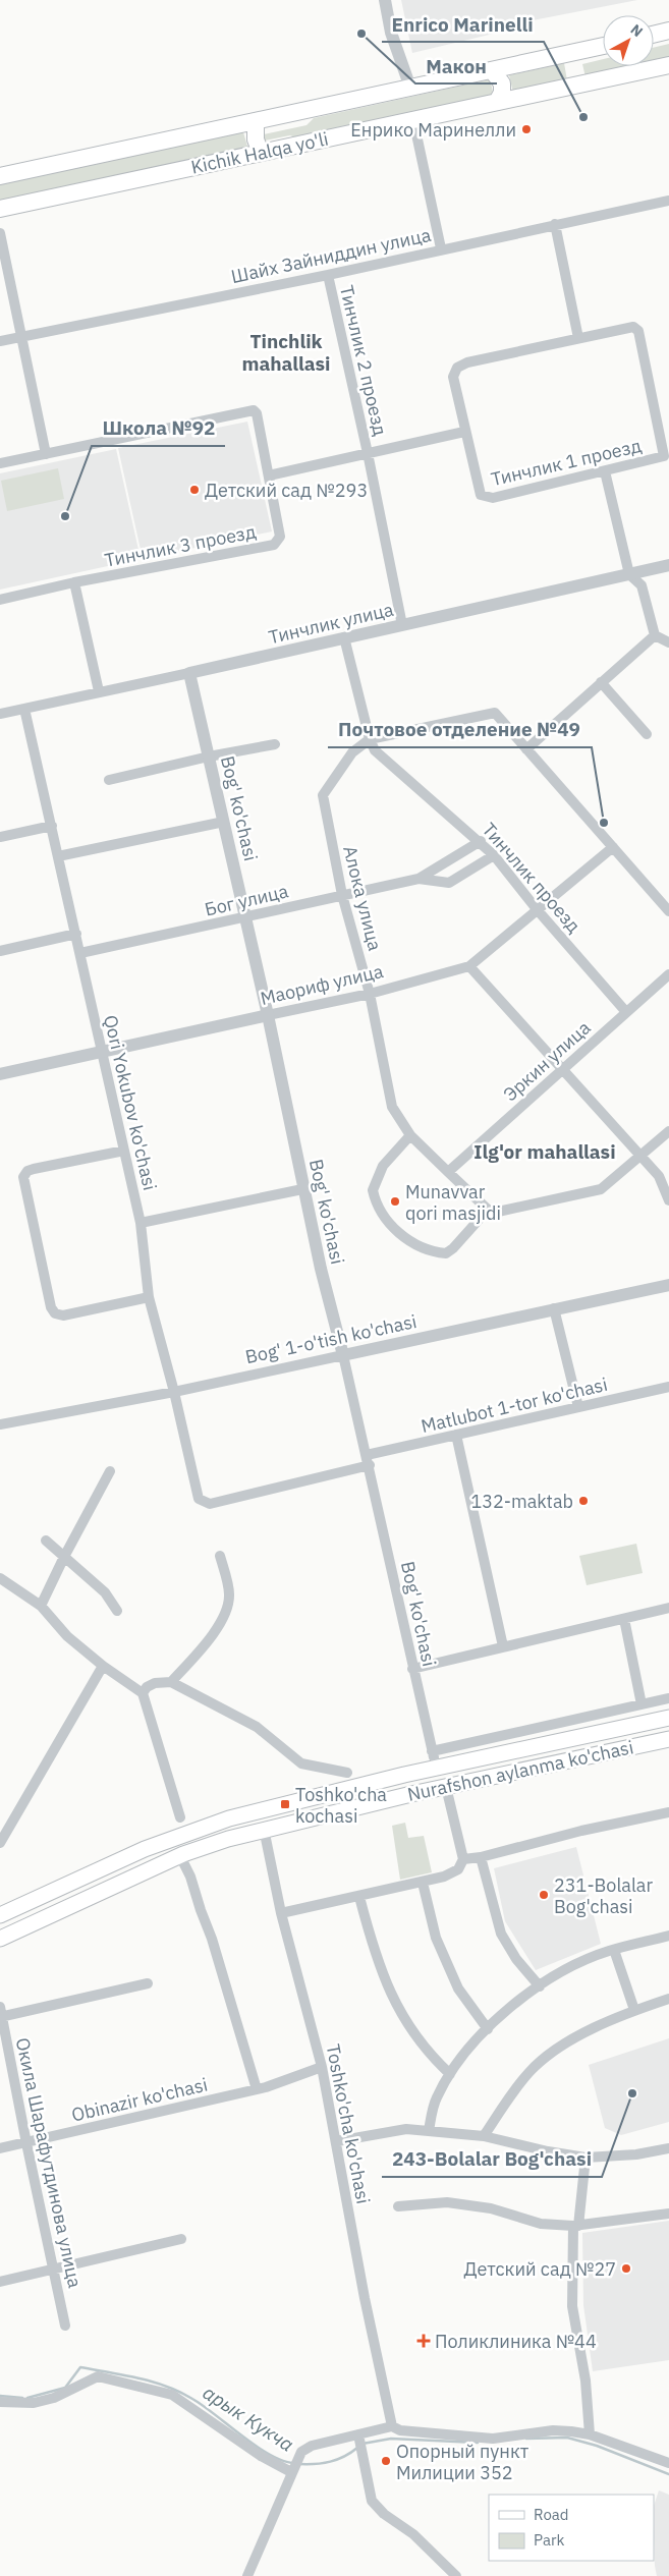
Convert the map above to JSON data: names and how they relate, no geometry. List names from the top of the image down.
{
  "streets": {
    "highway": ["Kichik Halqa yo'li"],
    "main road": ["Nurafshon aylanma ko'chasi"],
    "street": [
      "Шайх Зайниддин улица",
      "Тинчлик 2 проезд",
      "Тинчлик 1 проезд",
      "Тинчлик 3 проезд",
      "Тинчлик улица",
      "Bog' ko'chasi",
      "Тинчлик проезд",
      "Алока улица",
      "Бог улица",
      "Маориф улица",
      "Эркин улица",
      "Qori Yokubov ko'chasi",
      "Bog' 1-o'tish ko'chasi",
      "Matlubot 1-tor ko'chasi",
      "Obinazir ko'chasi",
      "Toshko'cha ko'chasi",
      "Окила Шарафутдинова улица"
    ]
  },
  "crossings": [
    ["Шайх Зайниддин улица", "Тинчлик 2 проезд"],
    ["Тинчлик 2 проезд", "Тинчлик 1 проезд"],
    ["Тинчлик 2 проезд", "Тинчлик 3 проезд"],
    ["Тинчлик 2 проезд", "Тинчлик улица"],
    ["Тинчлик улица", "Bog' ko'chasi"],
    ["Тинчлик улица", "Тинчлик проезд"],
    ["Тинчлик улица", "Qori Yokubov ko'chasi"],
    ["Bog' ko'chasi", "Бог улица"],
    ["Bog' ko'chasi", "Маориф улица"],
    ["Bog' ko'chasi", "Bog' 1-o'tish ko'chasi"],
    ["Bog' ko'chasi", "Matlubot 1-tor ko'chasi"],
    ["Тинчлик проезд", "Алока улица"],
    ["Тинчлик проезд", "Бог улица"],
    ["Тинчлик проезд", "Маориф улица"],
    ["Тинчлик проезд", "Эркин улица"],
    ["Алока улица", "Бог улица"],
    ["Алока улица", "Маориф улица"],
    ["Алока улица", "Эркин улица"],
    ["Бог улица", "Qori Yokubov ko'chasi"],
    ["Маориф улица", "Qori Yokubov ko'chasi"],
    ["Qori Yokubov ko'chasi", "Bog' 1-o'tish ko'chasi"],
    ["Qori Yokubov ko'chasi", "Matlubot 1-tor ko'chasi"],
    ["Nurafshon aylanma ko'chasi", "Toshko'cha ko'chasi"],
    ["Obinazir ko'chasi", "Toshko'cha ko'chasi"],
    ["Obinazir ko'chasi", "Окила Шарафутдинова улица"]
  ],
  "districts": ["Tinchlik mahallasi", "Ilg'or mahallasi"],
  "water": ["арык Кукча"],
  "places": {
    "other": [
      "Макон",
      "Enrico Marinelli",
      "Енрико Маринелли",
      "Детский сад №293",
      "Школа №92",
      "Почтовое отделение №49",
      "Munavvar qori masjidi",
      "132-maktab",
      "231-Bolalar Bog'chasi",
      "243-Bolalar Bog'chasi",
      "Детский сад №27",
      "Опорный пункт Милиции 352"
    ],
    "transit": ["Toshko'cha kochasi"],
    "health": ["Поликлиника №44"]
  },
  "legend": ["Road", "Park"],
  "north": "top right"
}
